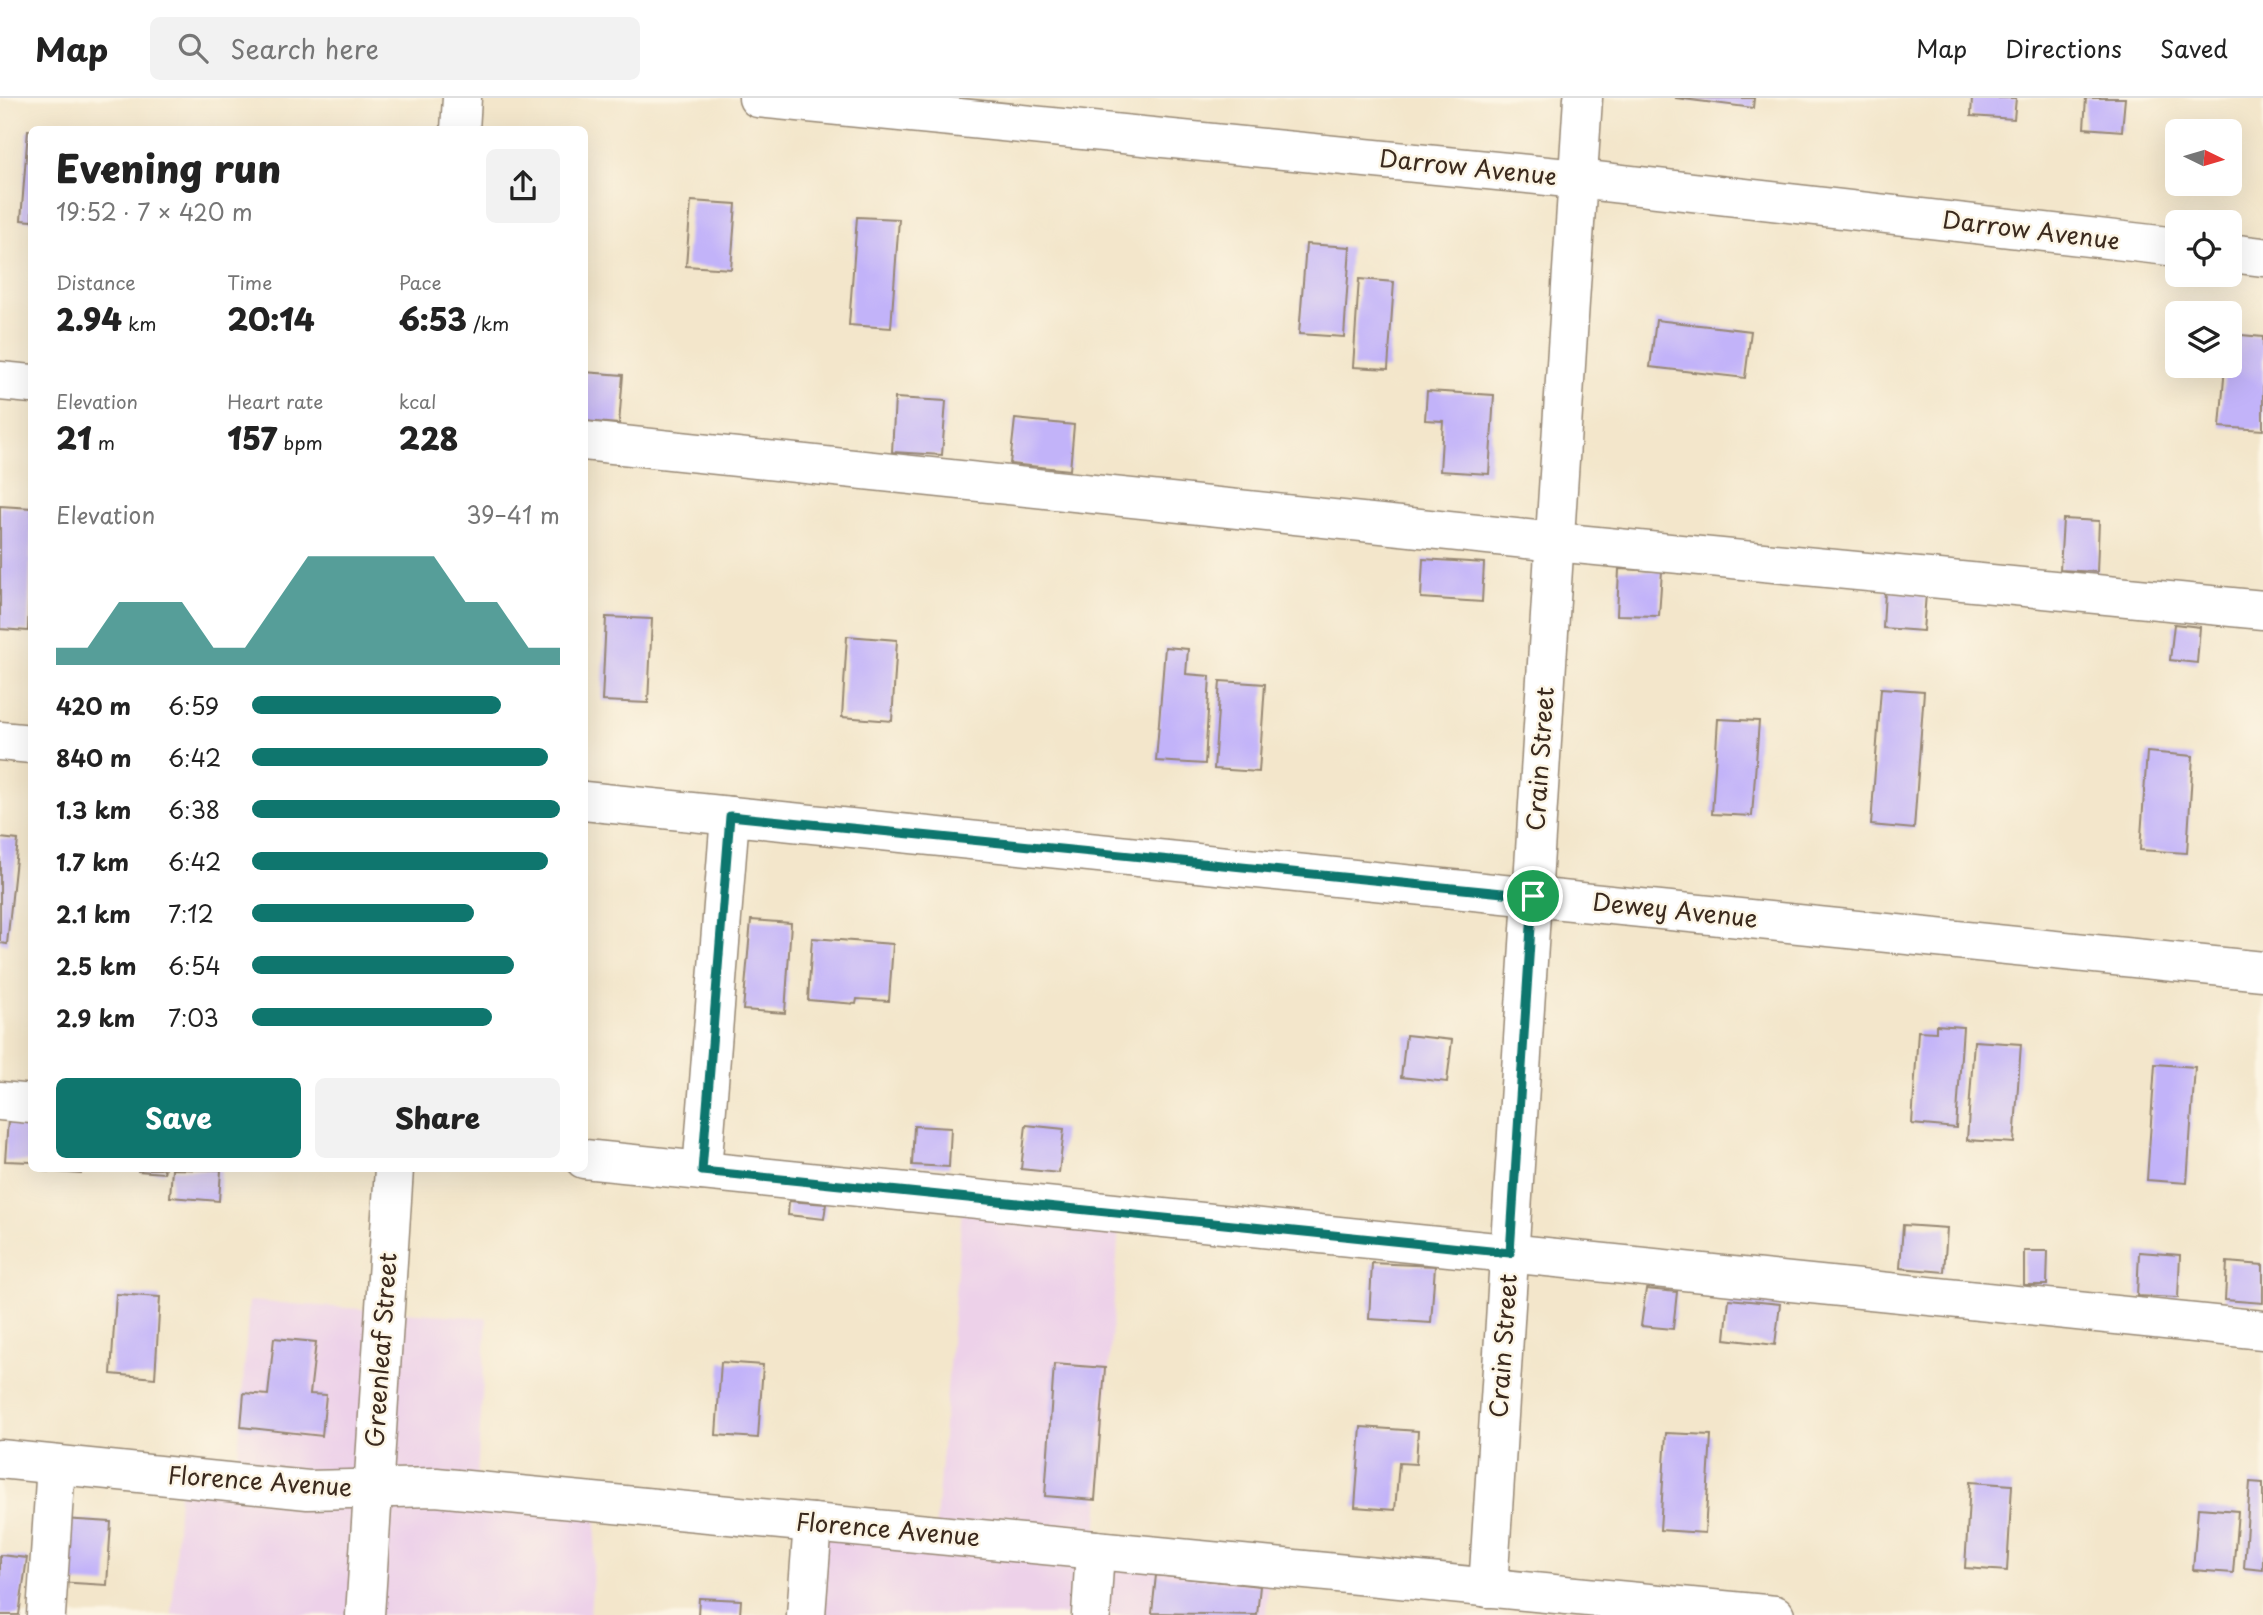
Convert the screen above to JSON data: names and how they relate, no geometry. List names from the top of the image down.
{
  "streets": {
    "street": [
      "Darrow Avenue",
      "Crain Street",
      "Dewey Avenue",
      "Greenleaf Street",
      "Florence Avenue"
    ]
  },
  "crossings": [
    ["Darrow Avenue", "Crain Street"],
    ["Crain Street", "Dewey Avenue"],
    ["Crain Street", "Florence Avenue"],
    ["Greenleaf Street", "Florence Avenue"]
  ],
  "north": "right",
  "page": {
    "header": "Map",
    "search": "Search here",
    "nav": ["Map", "Directions", "Saved"],
    "heading": ["Evening run", "19:52 · 7 × 420 m"],
    "stats": [
      ["Distance", "2.94 km"],
      ["Time", "20:14"],
      ["Pace", "6:53 /km"],
      ["Elevation", "21 m"],
      ["Heart rate", "157 bpm"],
      ["kcal", "228"]
    ],
    "chart": ["Elevation", "39–41 m"],
    "list": [
      {
        "name": "420 m",
        "note": "6:59"
      },
      {
        "name": "840 m",
        "note": "6:42"
      },
      {
        "name": "1.3 km",
        "note": "6:38"
      },
      {
        "name": "1.7 km",
        "note": "6:42"
      },
      {
        "name": "2.1 km",
        "note": "7:12"
      },
      {
        "name": "2.5 km",
        "note": "6:54"
      },
      {
        "name": "2.9 km",
        "note": "7:03"
      }
    ],
    "buttons": ["Save", "Share"]
  }
}
